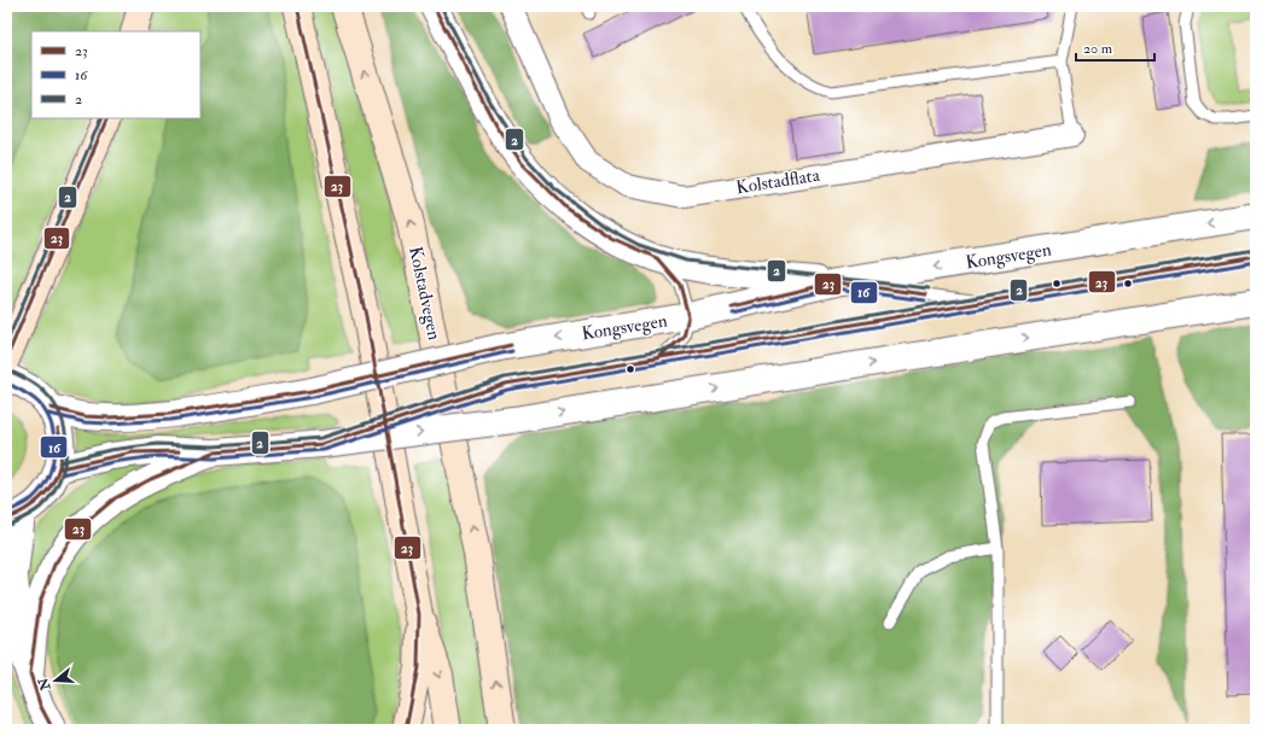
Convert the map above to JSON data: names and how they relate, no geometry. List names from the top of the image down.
{
  "streets": {
    "main road": ["Kolstadvegen"],
    "street": ["Kolstadflata", "Kongsvegen"]
  },
  "lines": ["transit line 23", "transit line 2", "transit line 16"],
  "legend": ["23", "16", "2"],
  "scale_bar": "20 m",
  "north": "left"
}
